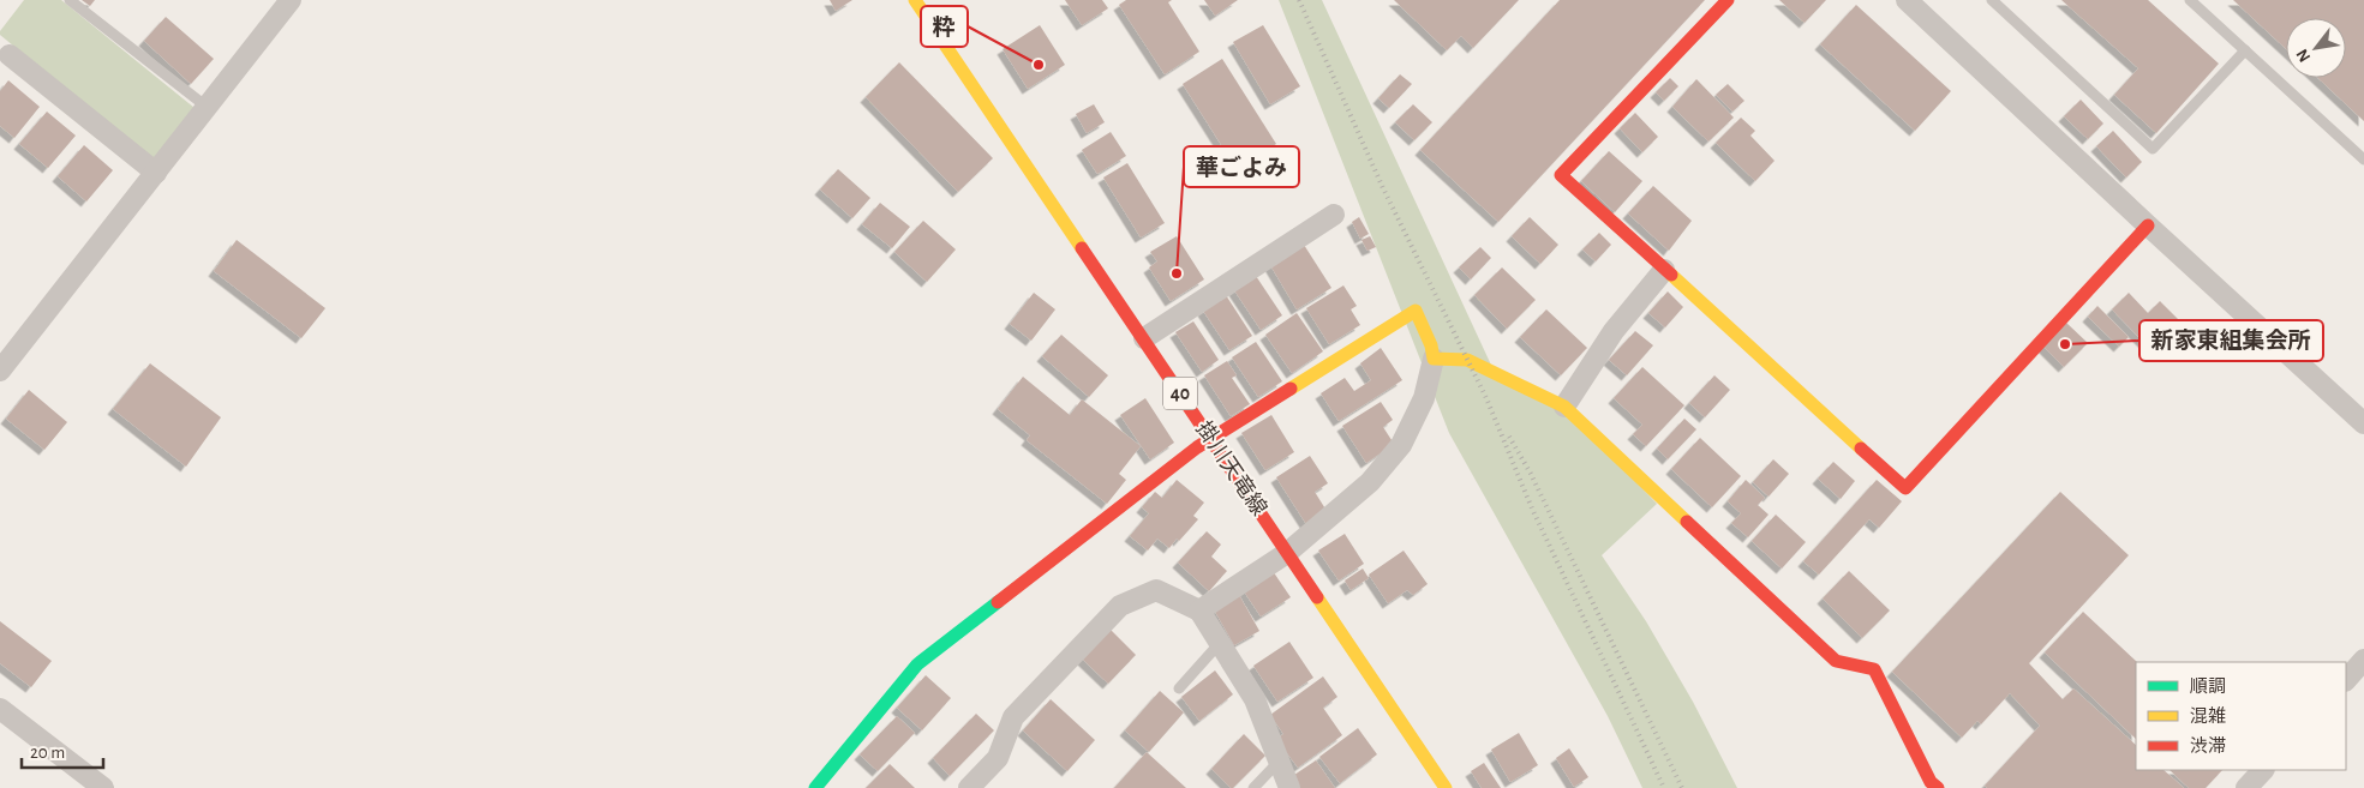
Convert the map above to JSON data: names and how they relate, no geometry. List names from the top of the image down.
{
  "streets": {
    "street": ["40", "掛川天竜線"]
  },
  "places": ["粋", "華ごよみ", "新家東組集会所"],
  "legend": ["順調", "混雑", "渋滞"],
  "scale_bar": "20 m",
  "north": "bottom left"
}
